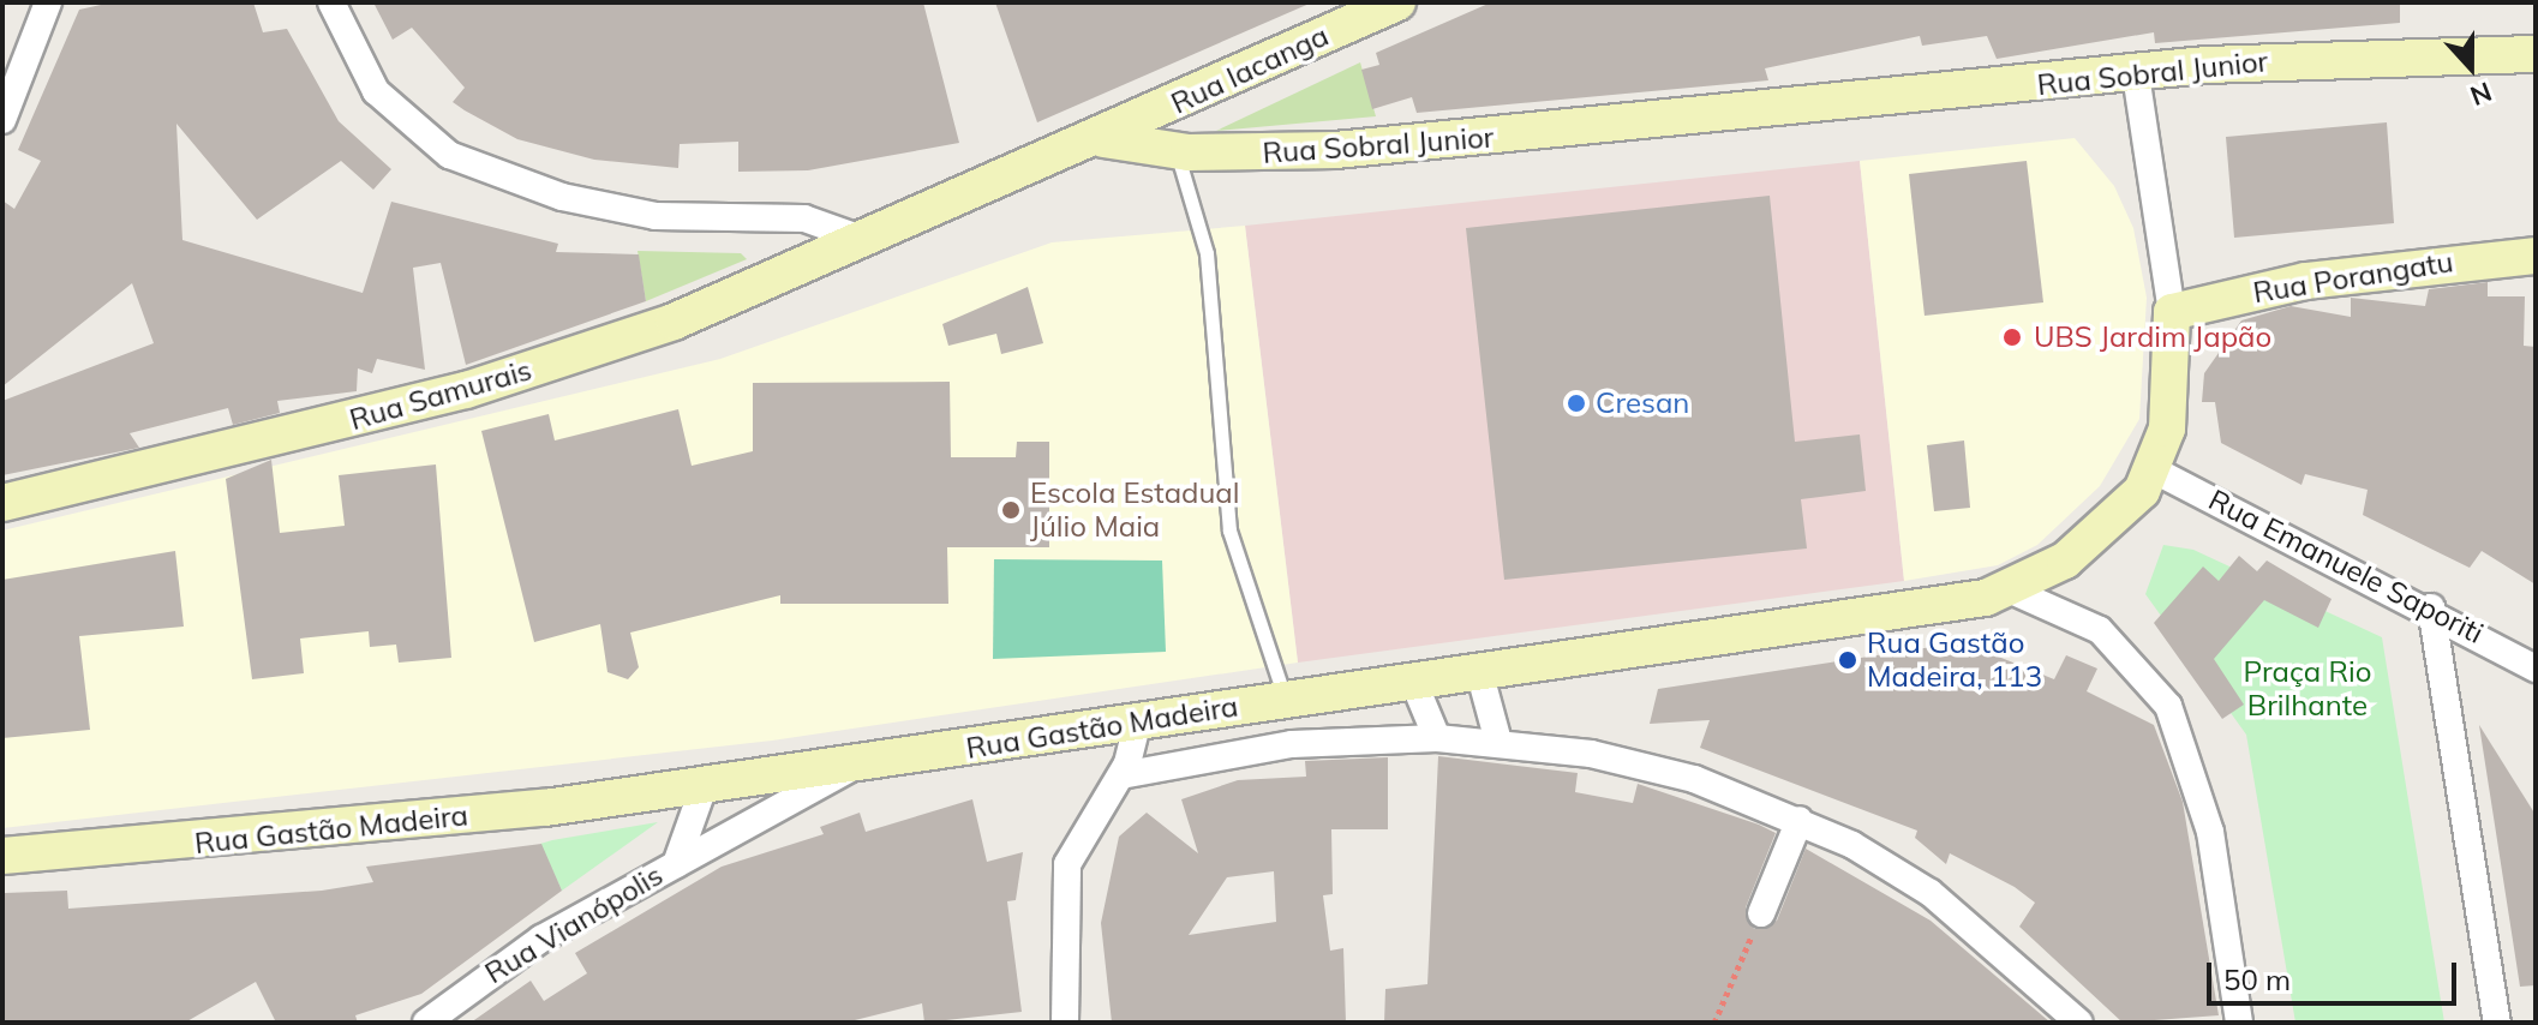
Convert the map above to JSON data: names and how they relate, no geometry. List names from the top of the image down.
{
  "streets": {
    "street": [
      "Rua Iacanga",
      "Rua Sobral Junior",
      "Rua Porangatu",
      "Rua Samurais",
      "Rua Emanuele Saporiti",
      "Rua Gastão Madeira",
      "Rua Vianópolis"
    ]
  },
  "crossings": [
    ["Rua Iacanga", "Rua Sobral Junior"],
    ["Rua Emanuele Saporiti", "Rua Gastão Madeira"],
    ["Rua Gastão Madeira", "Rua Vianópolis"]
  ],
  "parks": ["Praça Rio Brilhante"],
  "places": [
    "UBS Jardim Japão",
    "Cresan",
    "Escola Estadual Júlio Maia",
    "Rua Gastão Madeira, 113"
  ],
  "scale_bar": "50 m",
  "north": "bottom"
}
